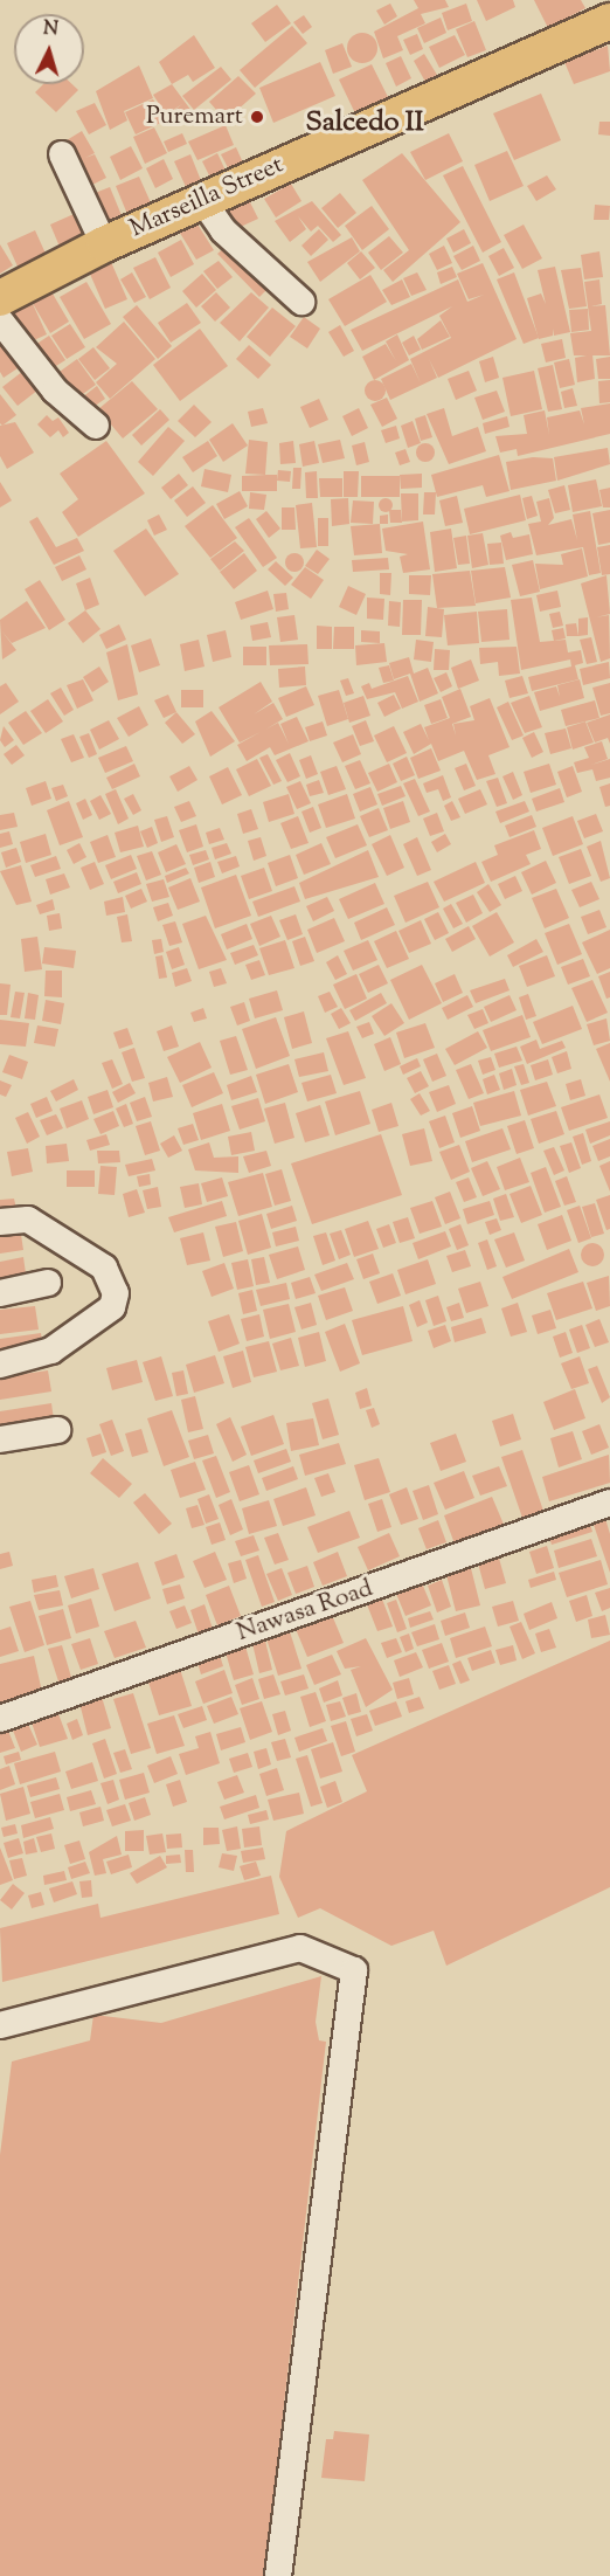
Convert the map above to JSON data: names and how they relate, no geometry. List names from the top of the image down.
{
  "streets": {
    "main road": ["Marseilla Street"],
    "street": ["Nawasa Road"]
  },
  "districts": ["Salcedo II"],
  "places": ["Puremart"],
  "north": "top"
}
